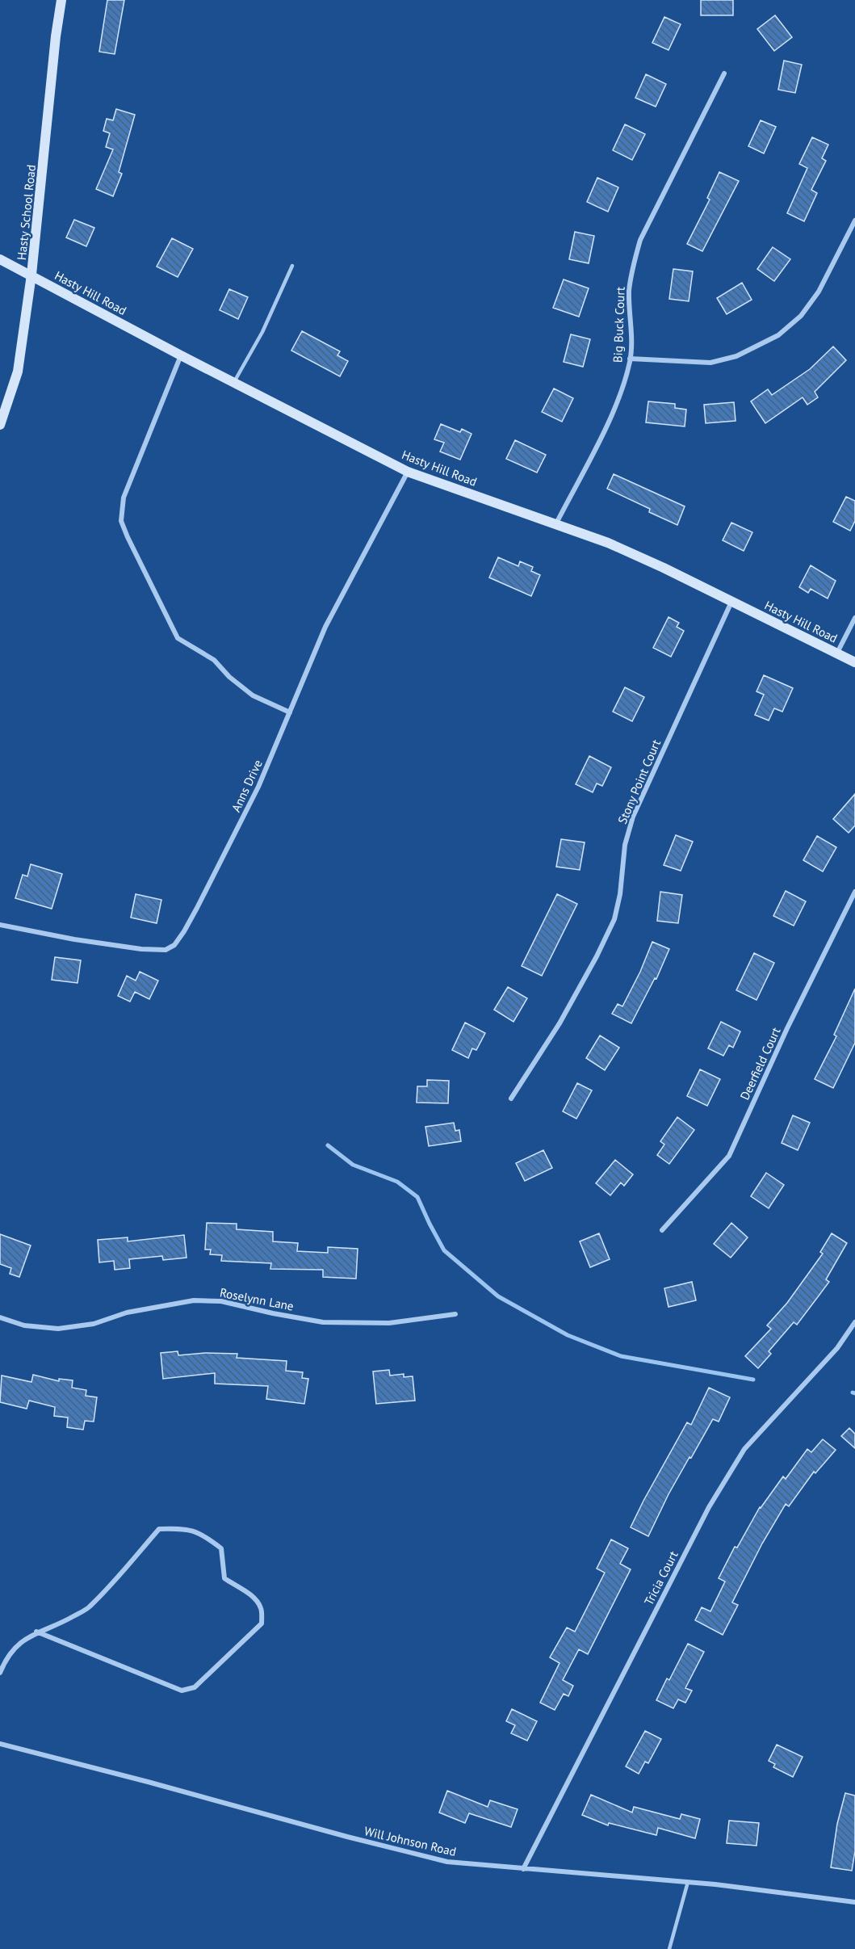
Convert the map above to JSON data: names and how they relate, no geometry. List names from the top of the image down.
{
  "streets": {
    "street": [
      "Hasty School Road",
      "Hasty Hill Road",
      "Big Buck Court",
      "Stony Point Court",
      "Anns Drive",
      "Deerfield Court",
      "Roselynn Lane",
      "Tricia Court",
      "Will Johnson Road"
    ]
  },
  "crossings": [
    ["Hasty School Road", "Hasty Hill Road"],
    ["Hasty Hill Road", "Big Buck Court"],
    ["Hasty Hill Road", "Stony Point Court"],
    ["Hasty Hill Road", "Anns Drive"],
    ["Tricia Court", "Will Johnson Road"]
  ]
}
